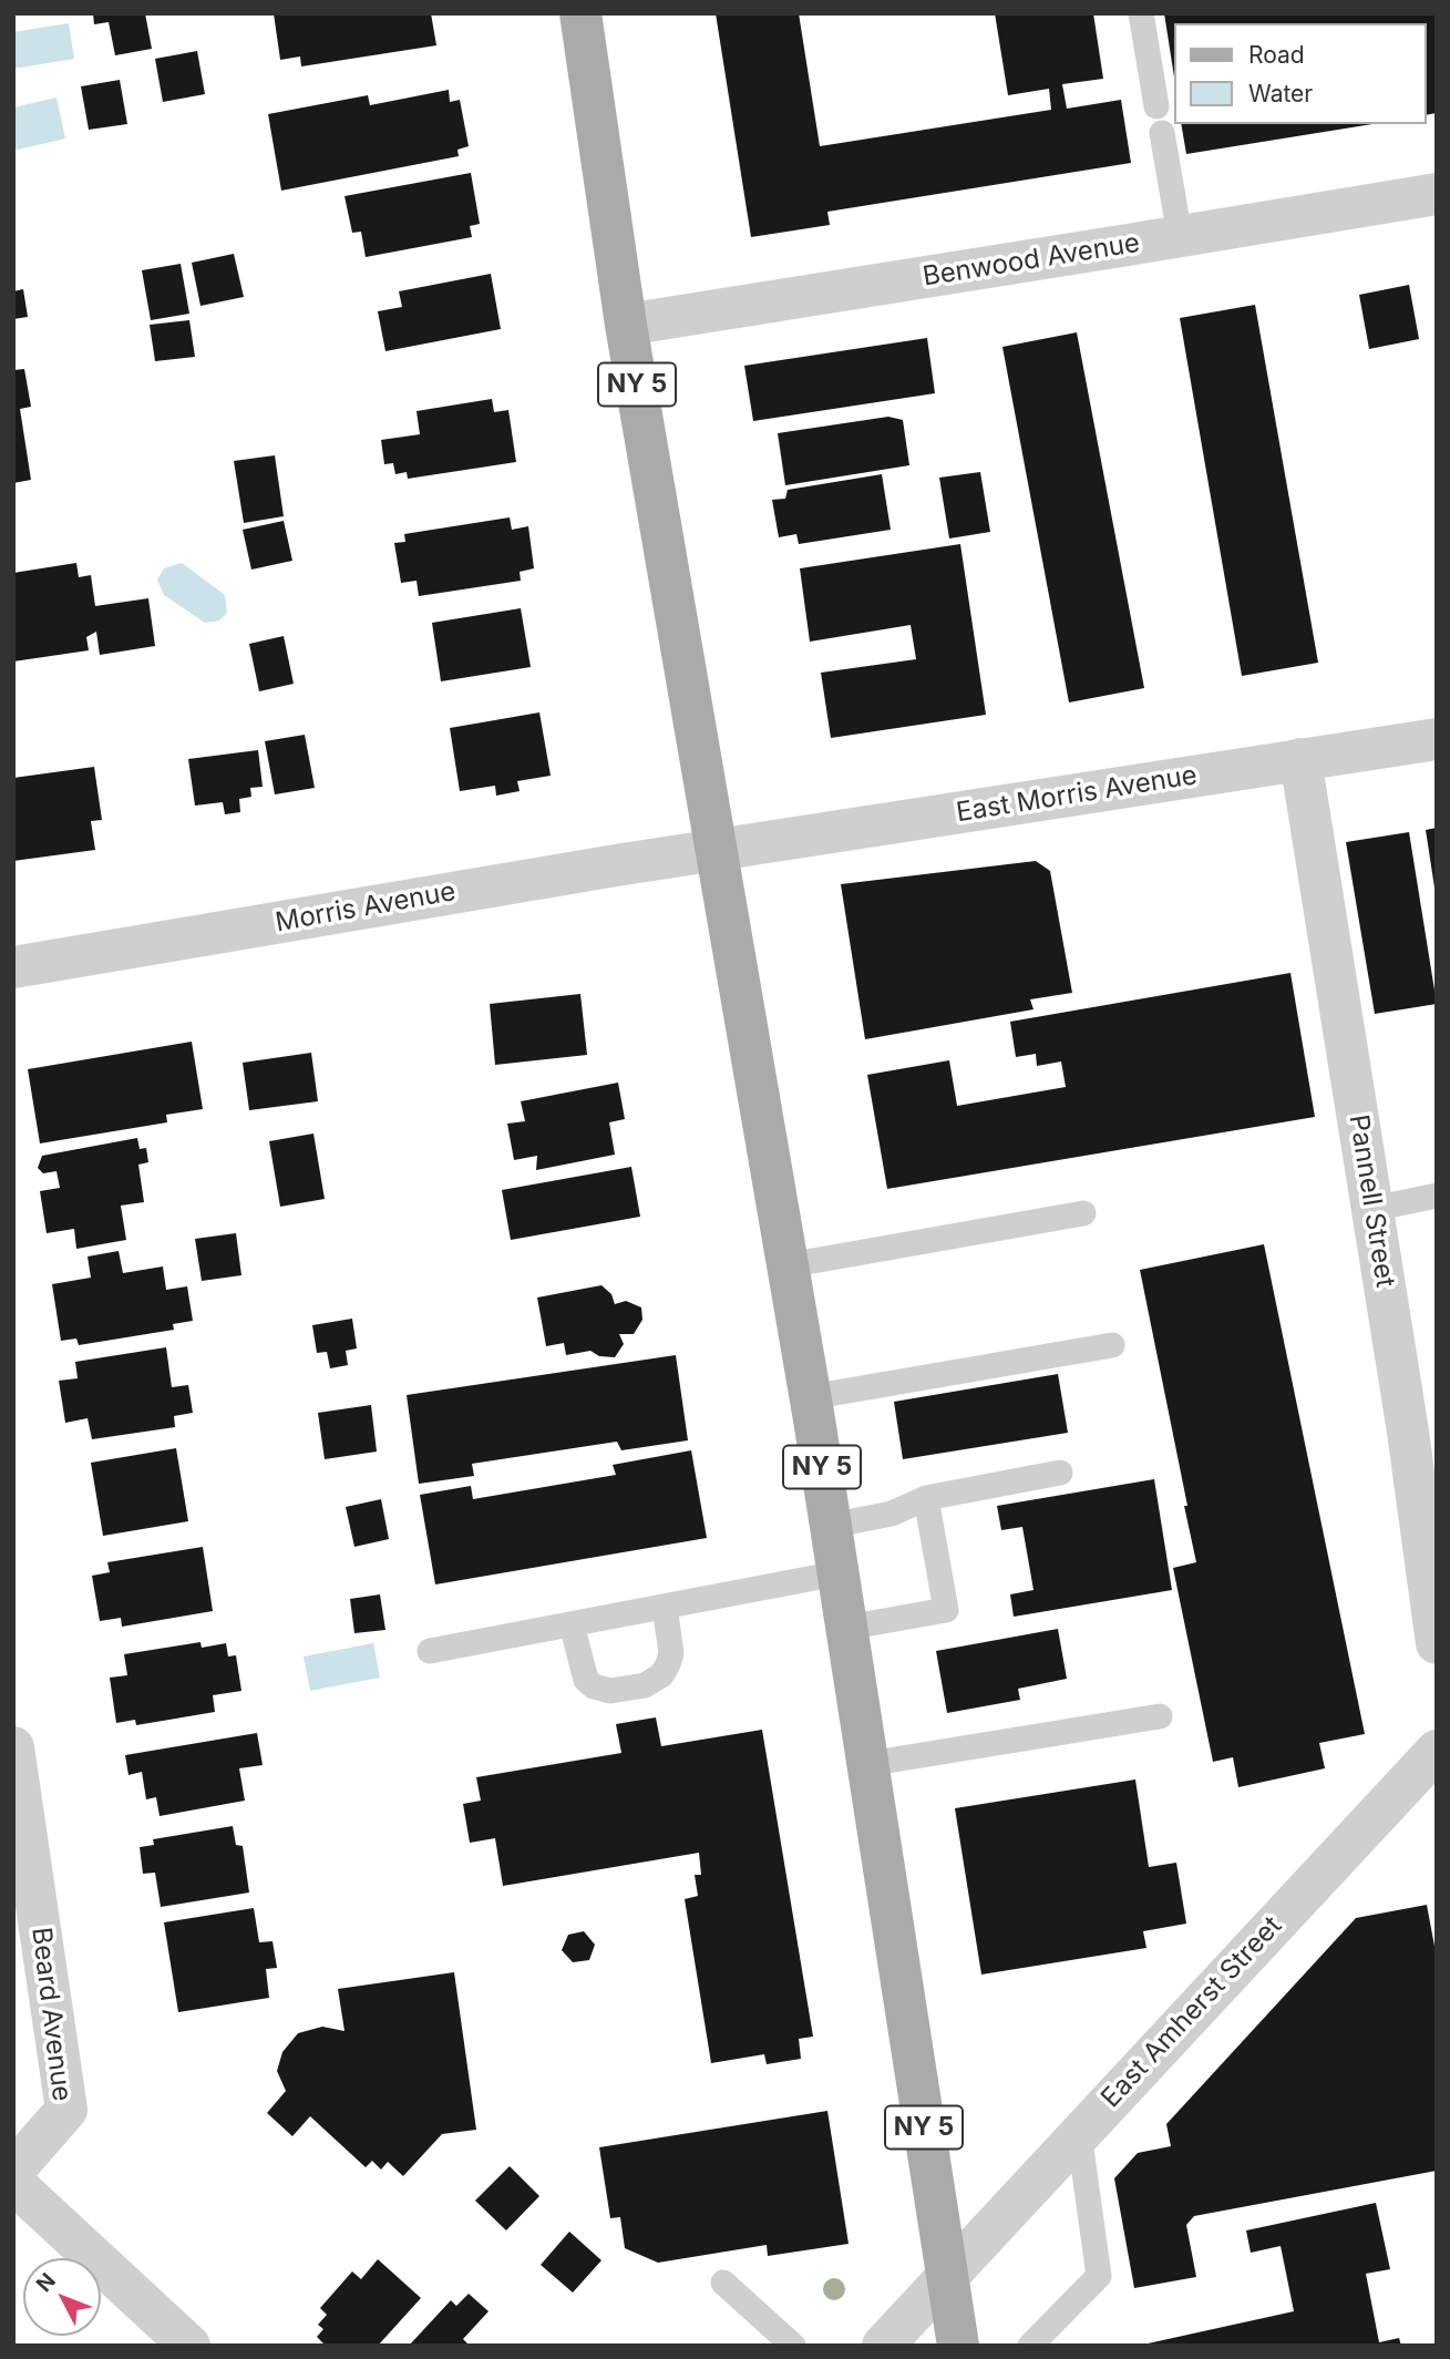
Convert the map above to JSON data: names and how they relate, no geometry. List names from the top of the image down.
{
  "streets": {
    "main road": ["NY 5"],
    "street": [
      "Benwood Avenue",
      "East Morris Avenue",
      "Morris Avenue",
      "Pannell Street",
      "East Amherst Street",
      "Beard Avenue"
    ]
  },
  "crossings": [
    ["Benwood Avenue", "NY 5"],
    ["NY 5", "East Morris Avenue"],
    ["NY 5", "Morris Avenue"],
    ["NY 5", "East Amherst Street"],
    ["East Morris Avenue", "Morris Avenue"],
    ["East Morris Avenue", "Pannell Street"]
  ],
  "legend": ["Road", "Water"],
  "north": "top left"
}
